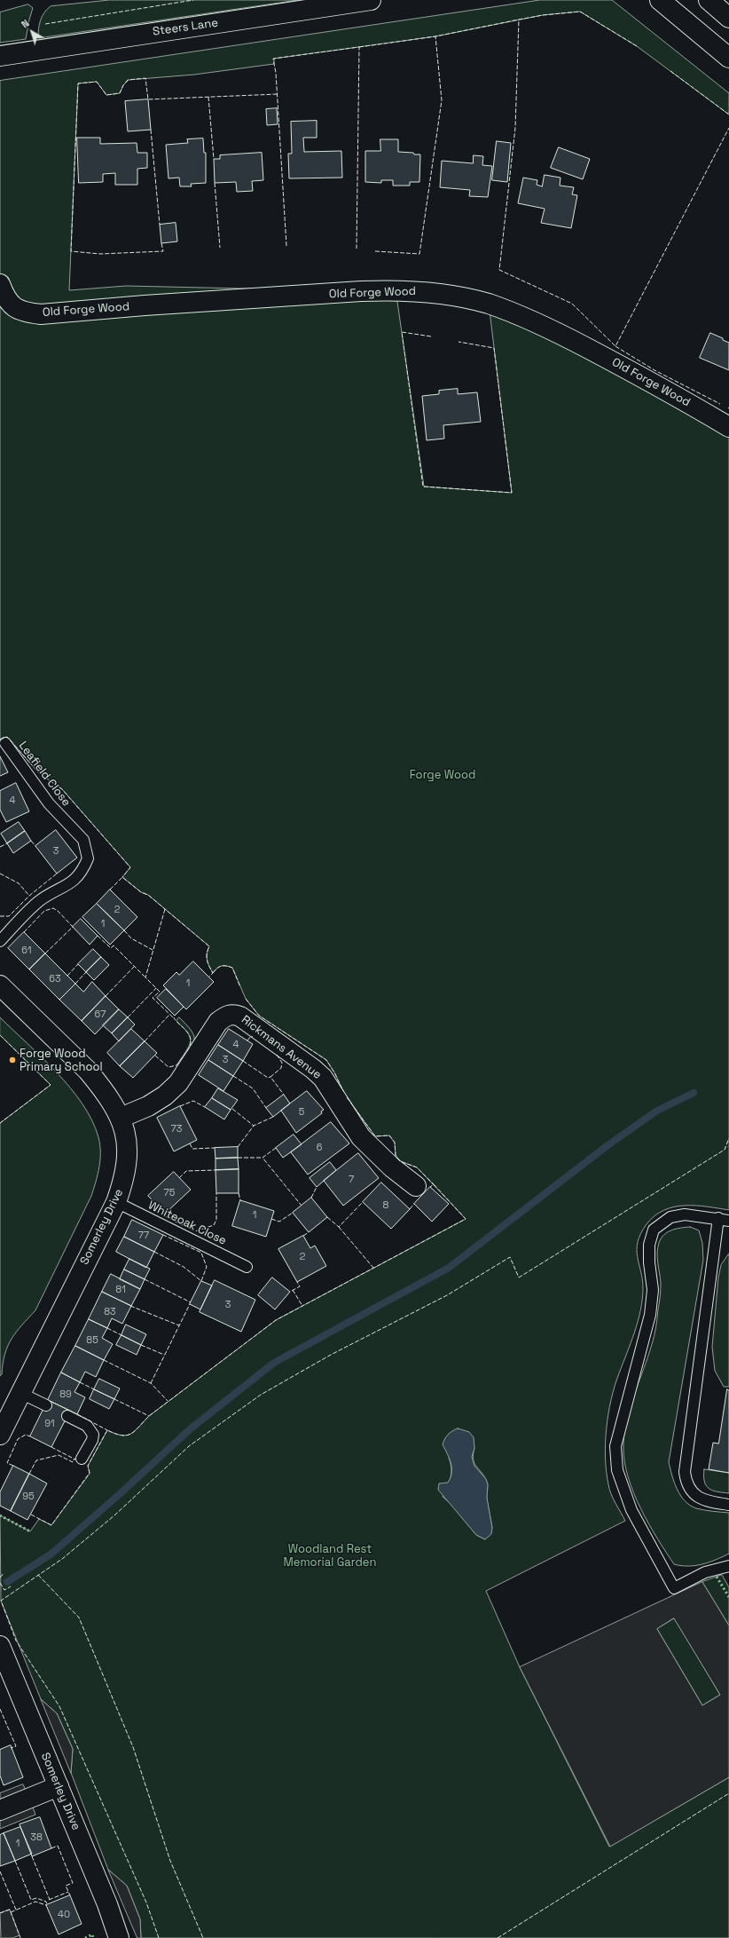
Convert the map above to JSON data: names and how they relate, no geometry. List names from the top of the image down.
{
  "streets": {
    "street": [
      "Steers Lane",
      "Old Forge Wood",
      "Rickmans Avenue",
      "Somerley Drive"
    ],
    "lane": ["Leafield Close", "Whiteoak Close"]
  },
  "crossings": [
    ["Rickmans Avenue", "Somerley Drive"],
    ["Whiteoak Close", "Somerley Drive"]
  ],
  "parks": ["Forge Wood", "Woodland Rest Memorial Garden"],
  "places": ["Forge Wood Primary School"],
  "house_numbers": [
    "4",
    "3",
    "2",
    "1",
    "61",
    "63",
    "1",
    "67",
    "4",
    "3",
    "5",
    "73",
    "6",
    "7",
    "75",
    "8",
    "1",
    "77",
    "2",
    "81",
    "3",
    "83",
    "85",
    "89",
    "91",
    "95",
    "38",
    "1",
    "40"
  ],
  "north": "top left"
}
